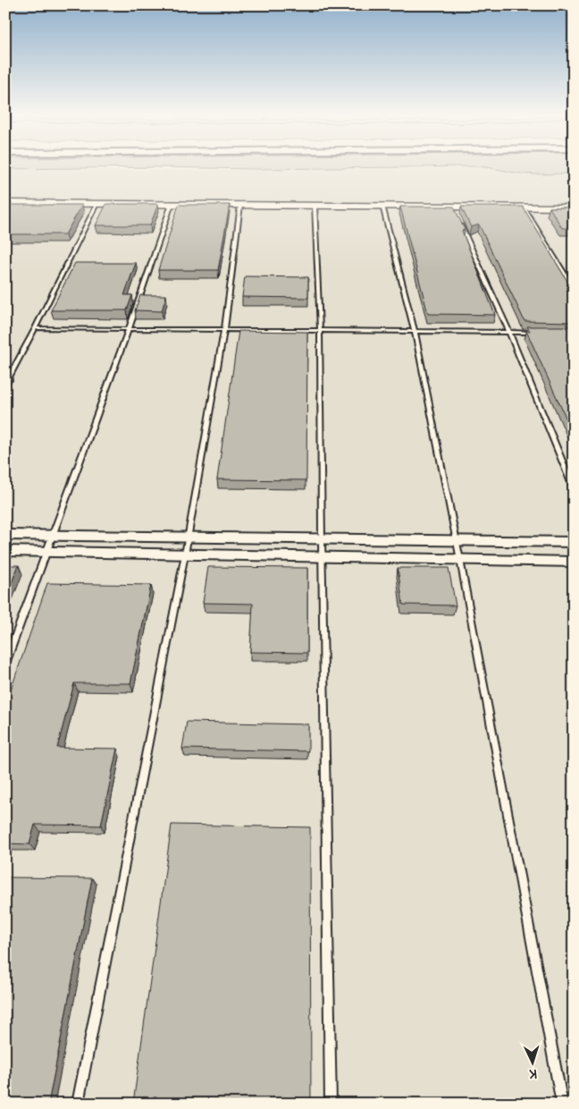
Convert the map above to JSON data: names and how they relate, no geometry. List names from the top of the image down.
{
  "north": "bottom"
}
